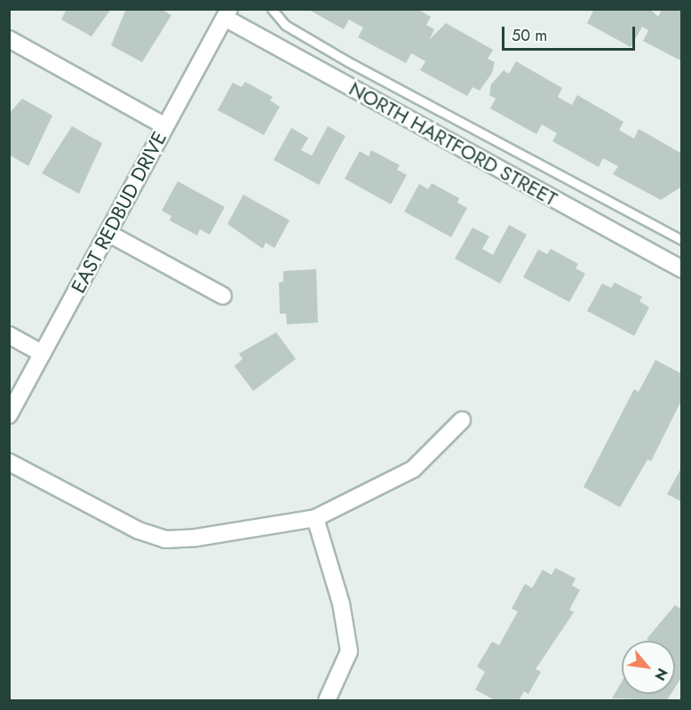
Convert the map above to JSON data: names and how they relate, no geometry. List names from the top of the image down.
{
  "streets": {
    "street": ["NORTH HARTFORD STREET", "EAST REDBUD DRIVE"]
  },
  "crossings": [
    ["NORTH HARTFORD STREET", "EAST REDBUD DRIVE"]
  ],
  "scale_bar": "50 m",
  "north": "bottom right"
}
